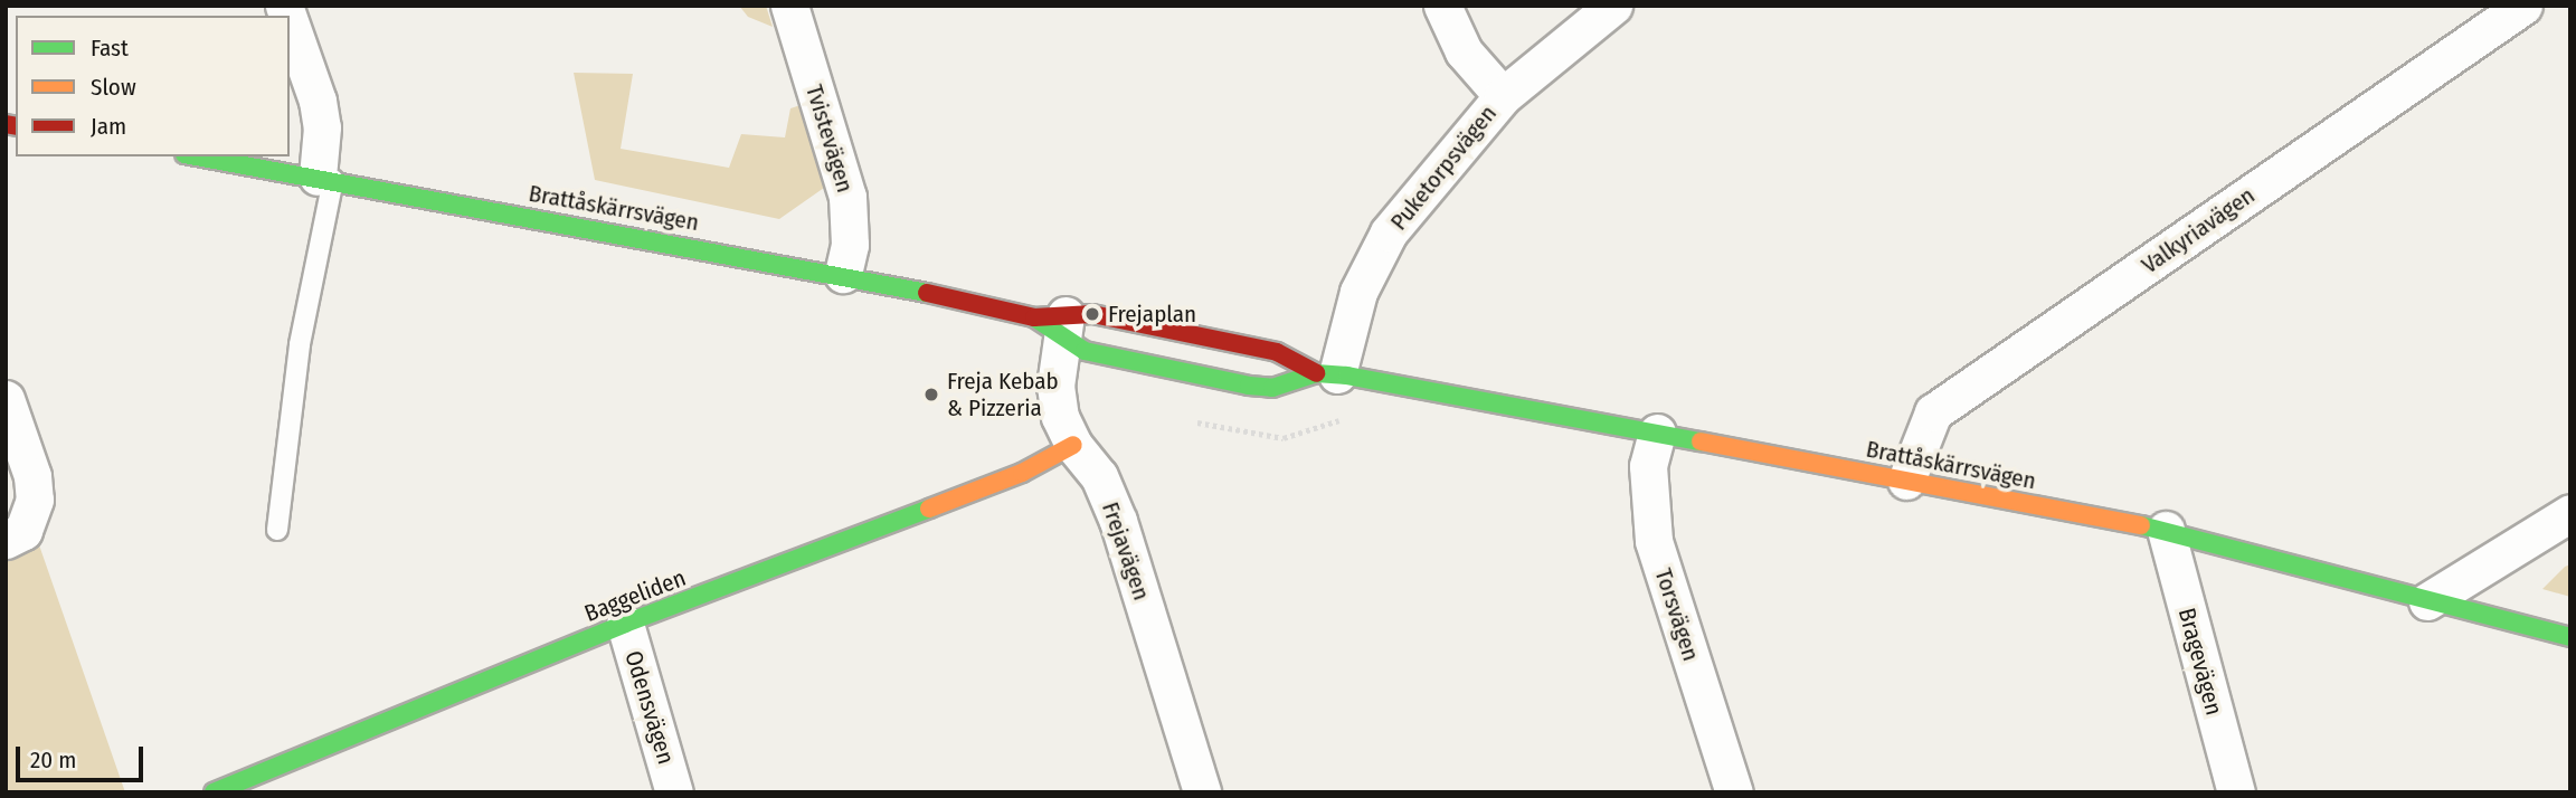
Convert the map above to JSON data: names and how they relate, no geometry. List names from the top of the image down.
{
  "streets": {
    "street": [
      "Tvistevägen",
      "Puketorpsvägen",
      "Brattåskärrsvägen",
      "Valkyriavägen",
      "Frejavägen",
      "Baggeliden",
      "Torsvägen",
      "Bragevägen",
      "Odensvägen"
    ]
  },
  "crossings": [
    ["Tvistevägen", "Brattåskärrsvägen"],
    ["Puketorpsvägen", "Brattåskärrsvägen"],
    ["Brattåskärrsvägen", "Valkyriavägen"],
    ["Brattåskärrsvägen", "Frejavägen"],
    ["Brattåskärrsvägen", "Torsvägen"],
    ["Brattåskärrsvägen", "Bragevägen"],
    ["Frejavägen", "Baggeliden"],
    ["Baggeliden", "Odensvägen"]
  ],
  "places": ["Frejaplan", "Freja Kebab & Pizzeria"],
  "legend": ["Fast", "Slow", "Jam"],
  "scale_bar": "20 m"
}
